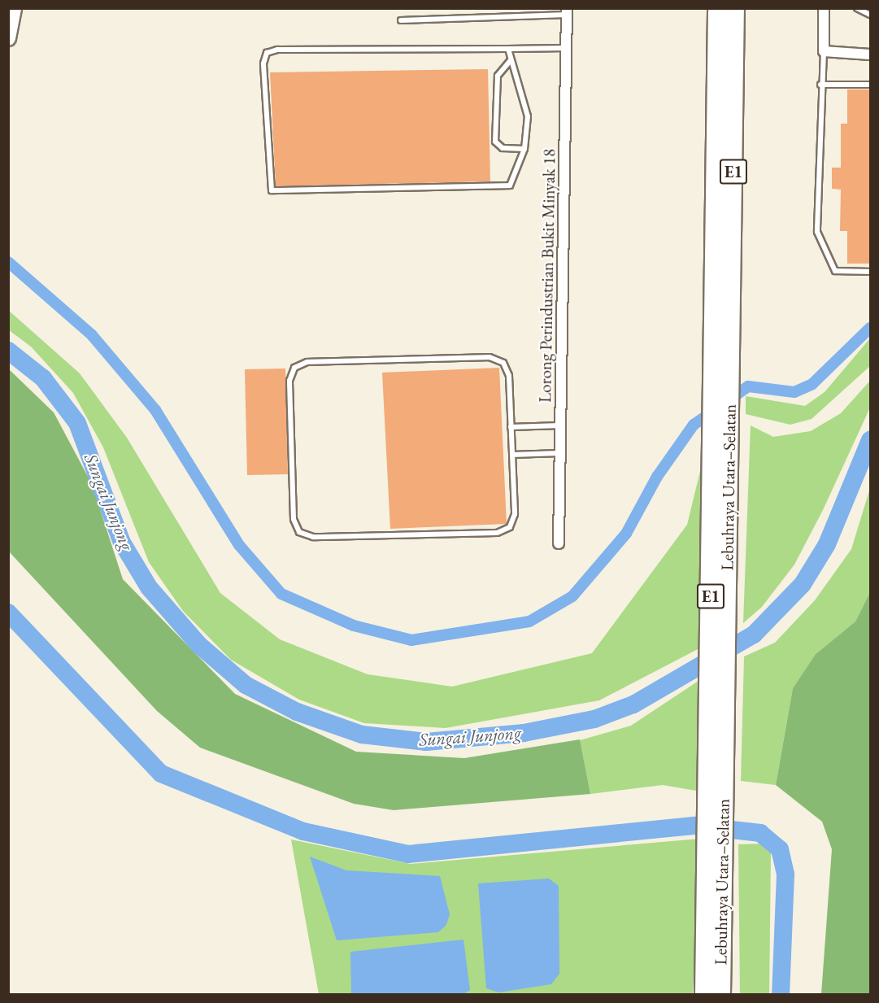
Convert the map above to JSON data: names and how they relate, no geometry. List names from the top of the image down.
{
  "streets": {
    "highway": ["E1", "Lebuhraya Utara–Selatan"],
    "street": ["Lorong Perindustrian Bukit Minyak 18"]
  },
  "water": ["Sungai Junjong"]
}
